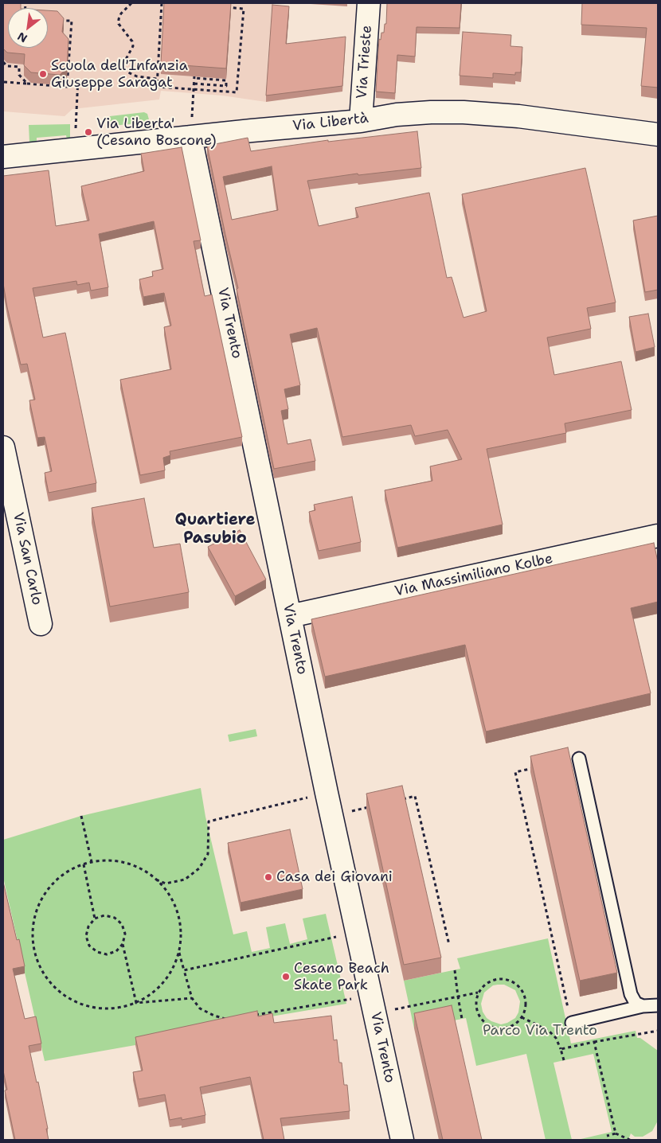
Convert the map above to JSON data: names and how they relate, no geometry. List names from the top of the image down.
{
  "streets": {
    "street": [
      "Via Trieste",
      "Via Libertà",
      "Via Trento",
      "Via San Carlo",
      "Via Massimiliano Kolbe"
    ]
  },
  "crossings": [
    ["Via Trieste", "Via Libertà"],
    ["Via Libertà", "Via Trento"],
    ["Via Trento", "Via Massimiliano Kolbe"]
  ],
  "districts": ["Quartiere Pasubio"],
  "parks": ["Parco Via Trento"],
  "places": [
    "Scuola dell'Infanzia Giuseppe Saragat",
    "Via Liberta' (Cesano Boscone)",
    "Casa dei Giovani",
    "Cesano Beach Skate Park"
  ],
  "north": "bottom left"
}
